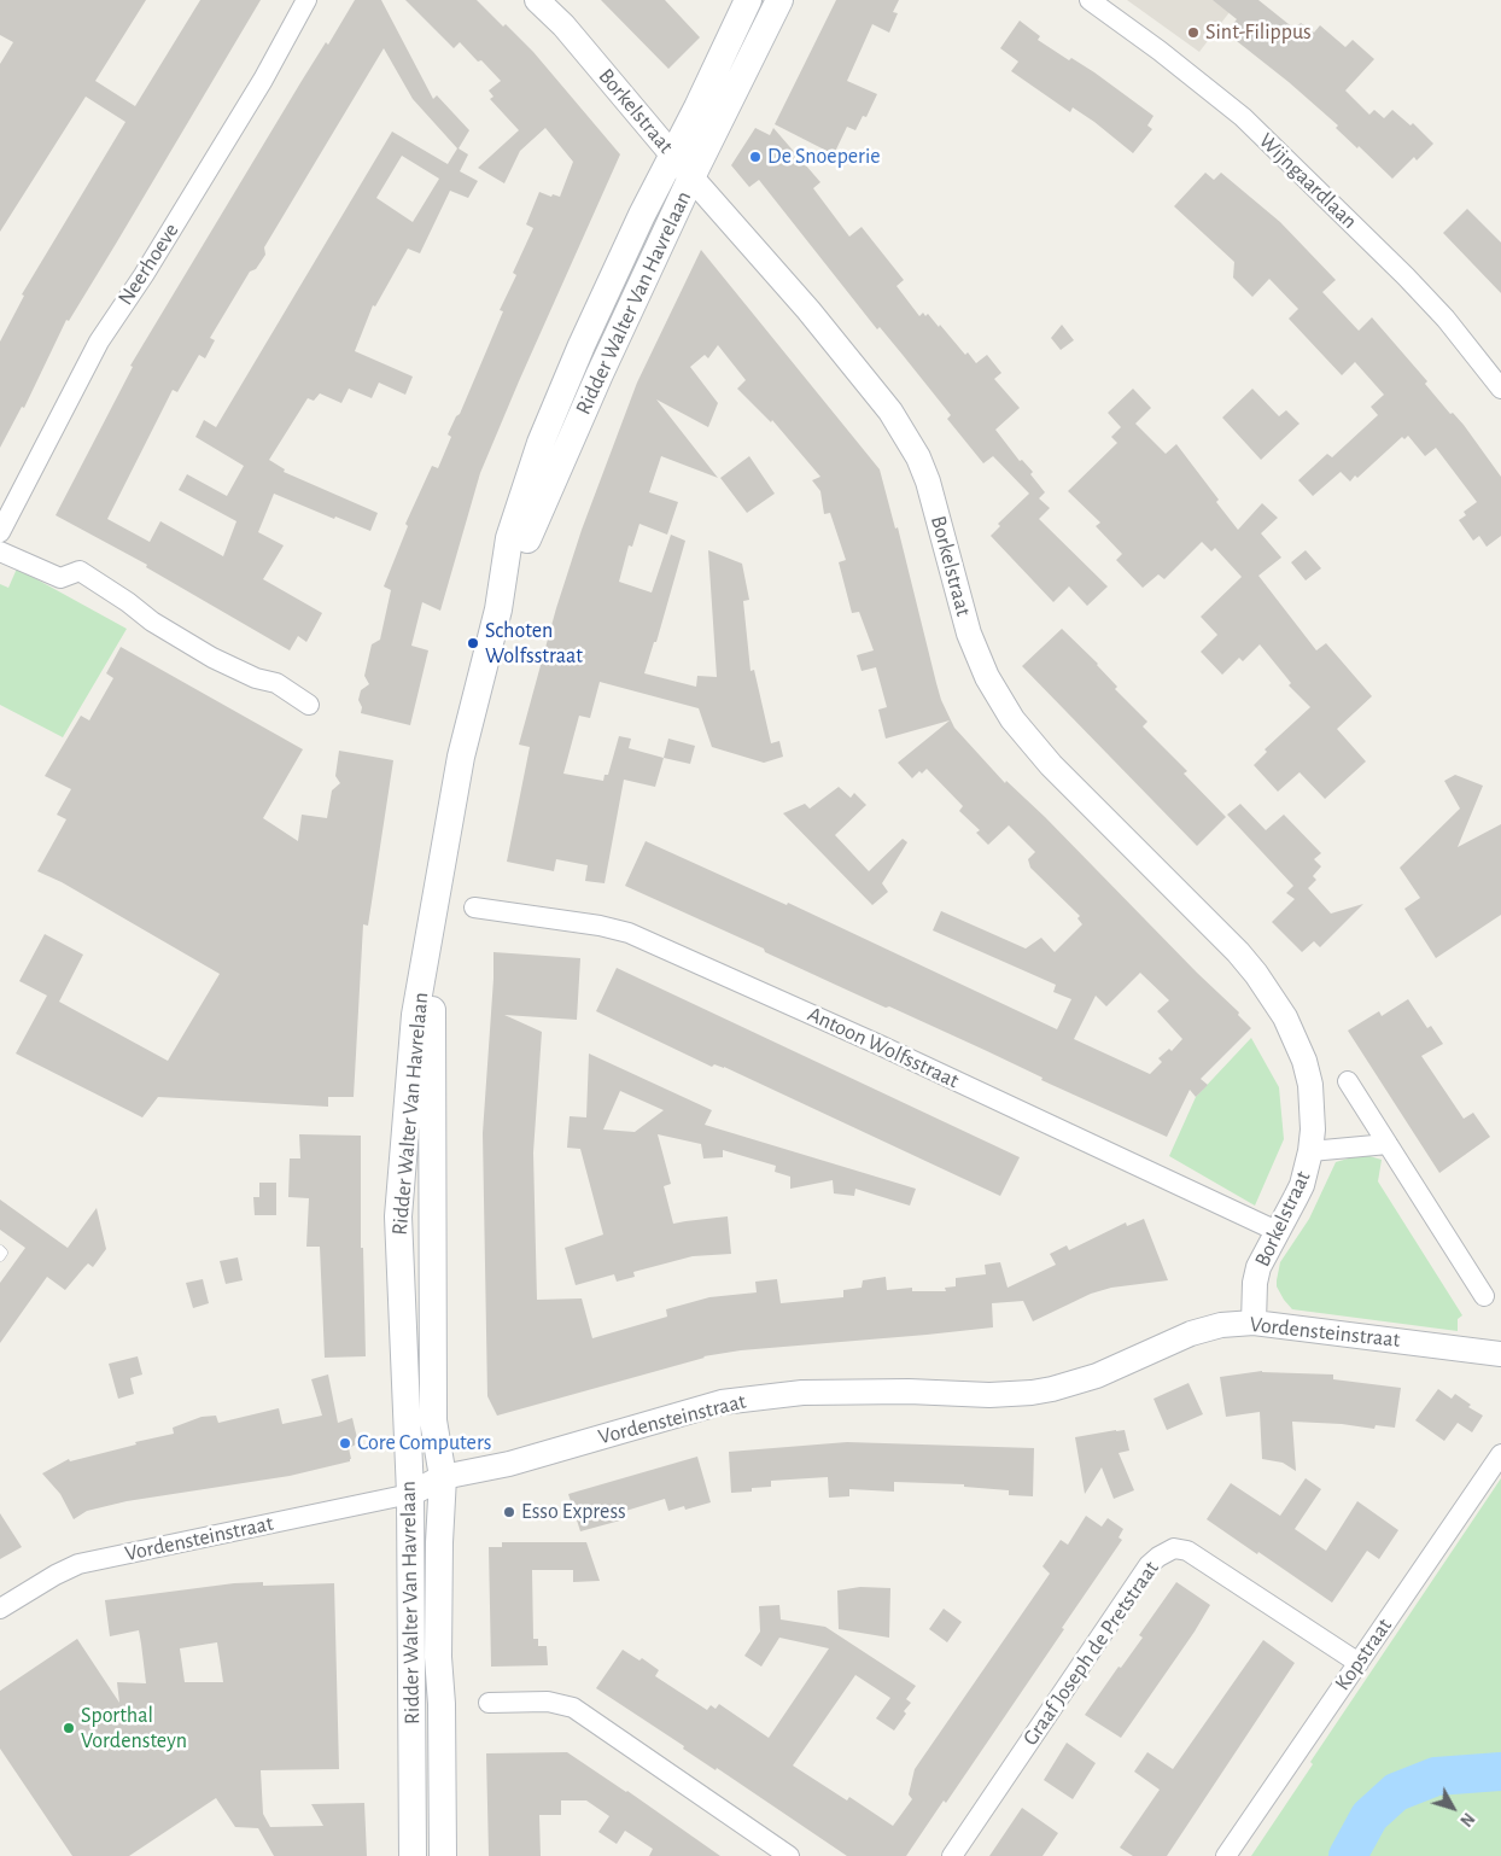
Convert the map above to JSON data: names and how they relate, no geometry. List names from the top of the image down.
{
  "streets": {
    "main road": ["Ridder Walter Van Havrelaan"],
    "street": [
      "Borkelstraat",
      "Wijngaardlaan",
      "Neerhoeve",
      "Antoon Wolfsstraat",
      "Vordensteinstraat",
      "Graaf Joseph de Pretstraat",
      "Kopstraat"
    ]
  },
  "crossings": [
    ["Borkelstraat", "Ridder Walter Van Havrelaan"],
    ["Borkelstraat", "Antoon Wolfsstraat"],
    ["Borkelstraat", "Vordensteinstraat"],
    ["Ridder Walter Van Havrelaan", "Vordensteinstraat"],
    ["Graaf Joseph de Pretstraat", "Kopstraat"]
  ],
  "places": [
    "Sint-Filippus",
    "De Snoeperie",
    "Schoten Wolfsstraat",
    "Core Computers",
    "Esso Express",
    "Sporthal Vordensteyn"
  ],
  "north": "bottom right"
}
